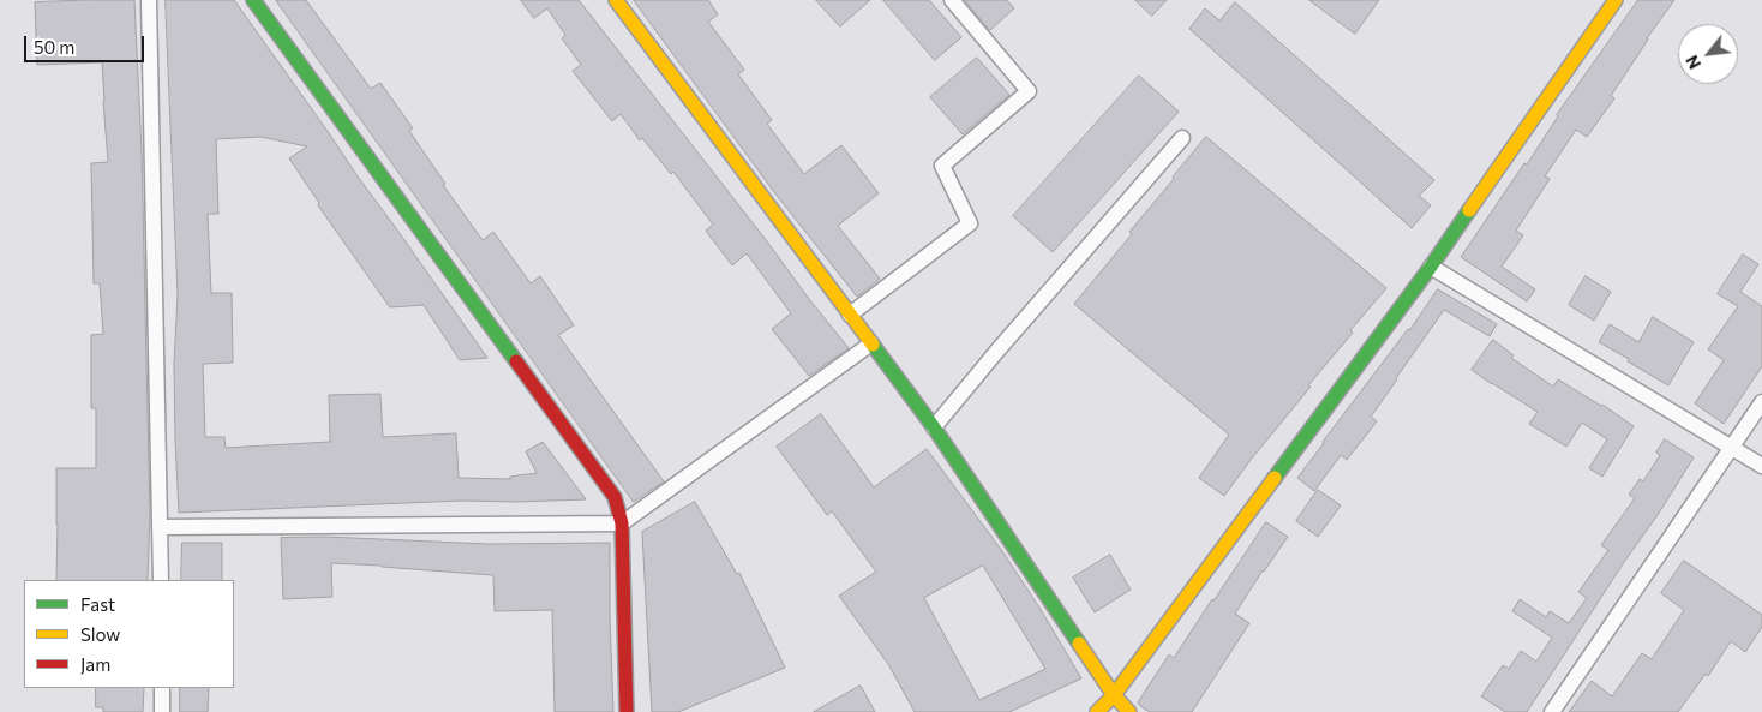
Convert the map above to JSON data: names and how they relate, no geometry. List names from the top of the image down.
{
  "legend": ["Fast", "Slow", "Jam"],
  "scale_bar": "50 m",
  "north": "bottom left"
}
